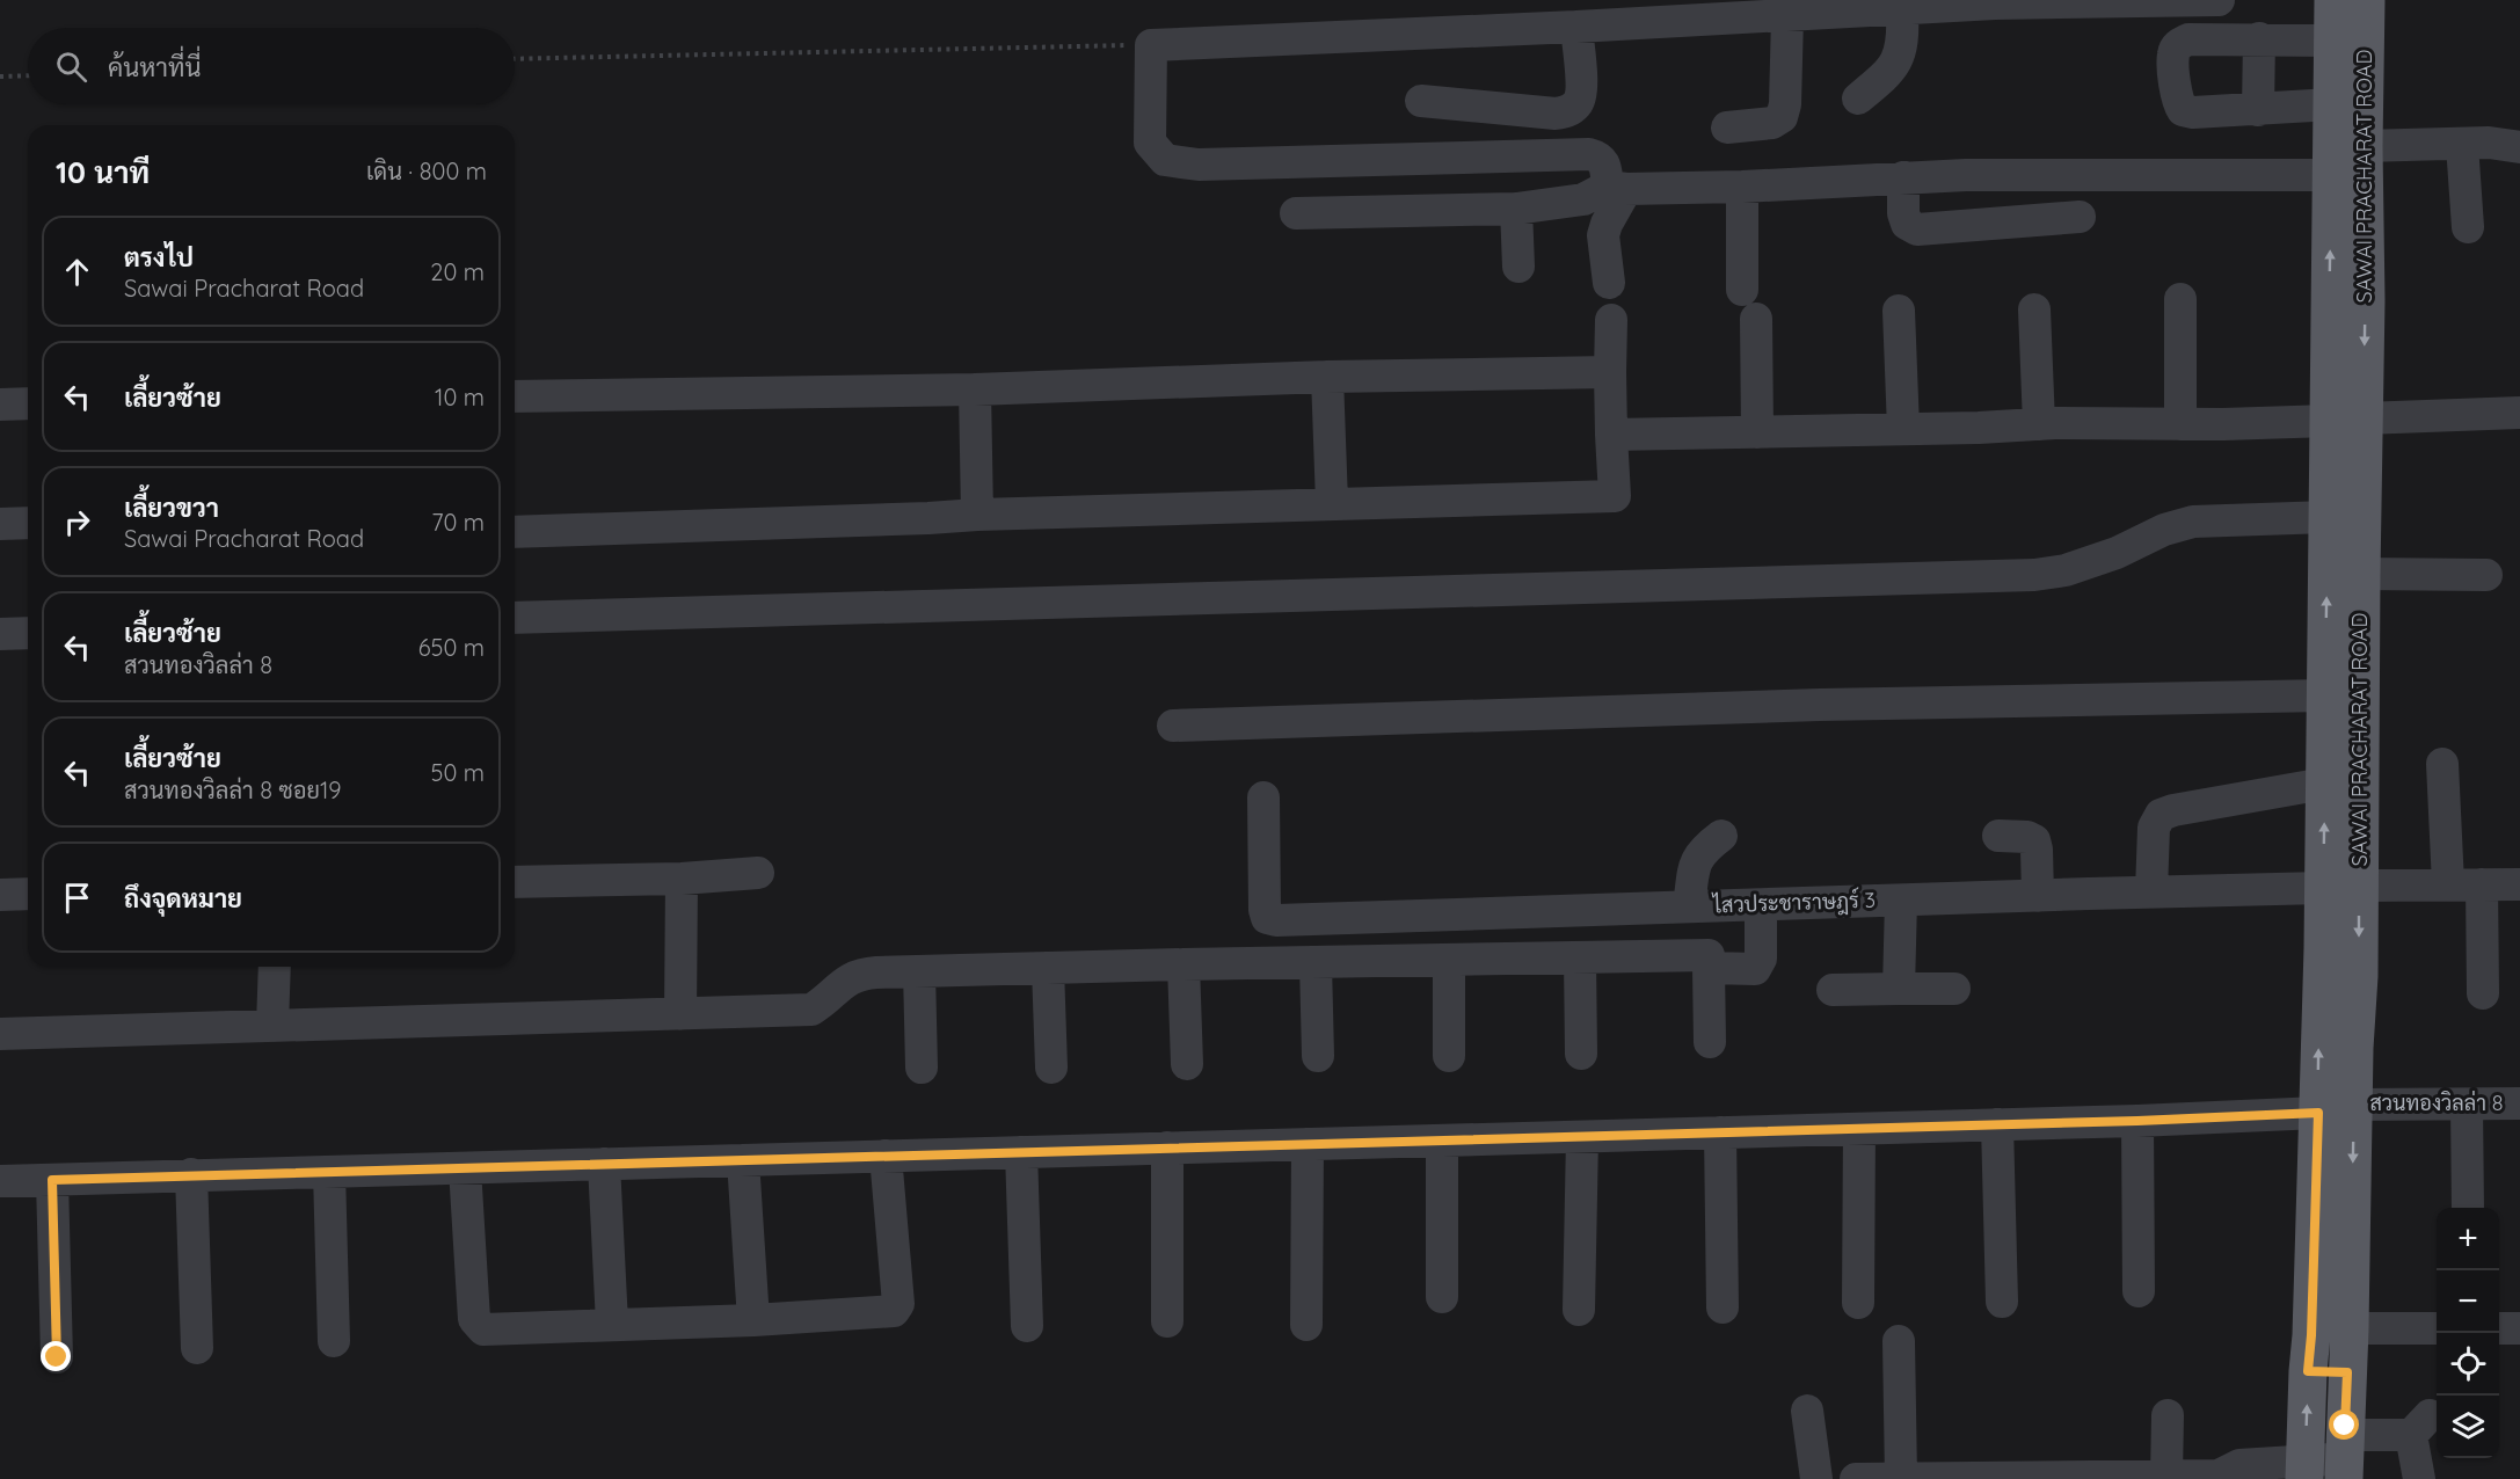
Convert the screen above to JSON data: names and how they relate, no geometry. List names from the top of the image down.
{
  "streets": {
    "main road": ["SAWAI PRACHARAT ROAD"],
    "street": ["ไสวประชาราษฎร์ 3", "สวนทองวิลล่า 8"]
  },
  "crossings": [
    ["SAWAI PRACHARAT ROAD", "ไสวประชาราษฎร์ 3"],
    ["SAWAI PRACHARAT ROAD", "สวนทองวิลล่า 8"]
  ],
  "page": {
    "search": "ค้นหาที่นี่",
    "heading": ["10 นาที", "เดิน · 800 m"],
    "list": [
      ["ตรงไป", "Sawai Pracharat Road", "20 m"],
      ["เลี้ยวซ้าย", "10 m"],
      ["เลี้ยวขวา", "Sawai Pracharat Road", "70 m"],
      ["เลี้ยวซ้าย", "สวนทองวิลล่า 8", "650 m"],
      ["เลี้ยวซ้าย", "สวนทองวิลล่า 8 ซอย19", "50 m"],
      "ถึงจุดหมาย"
    ],
    "map_buttons": ["+", "−"]
  }
}
